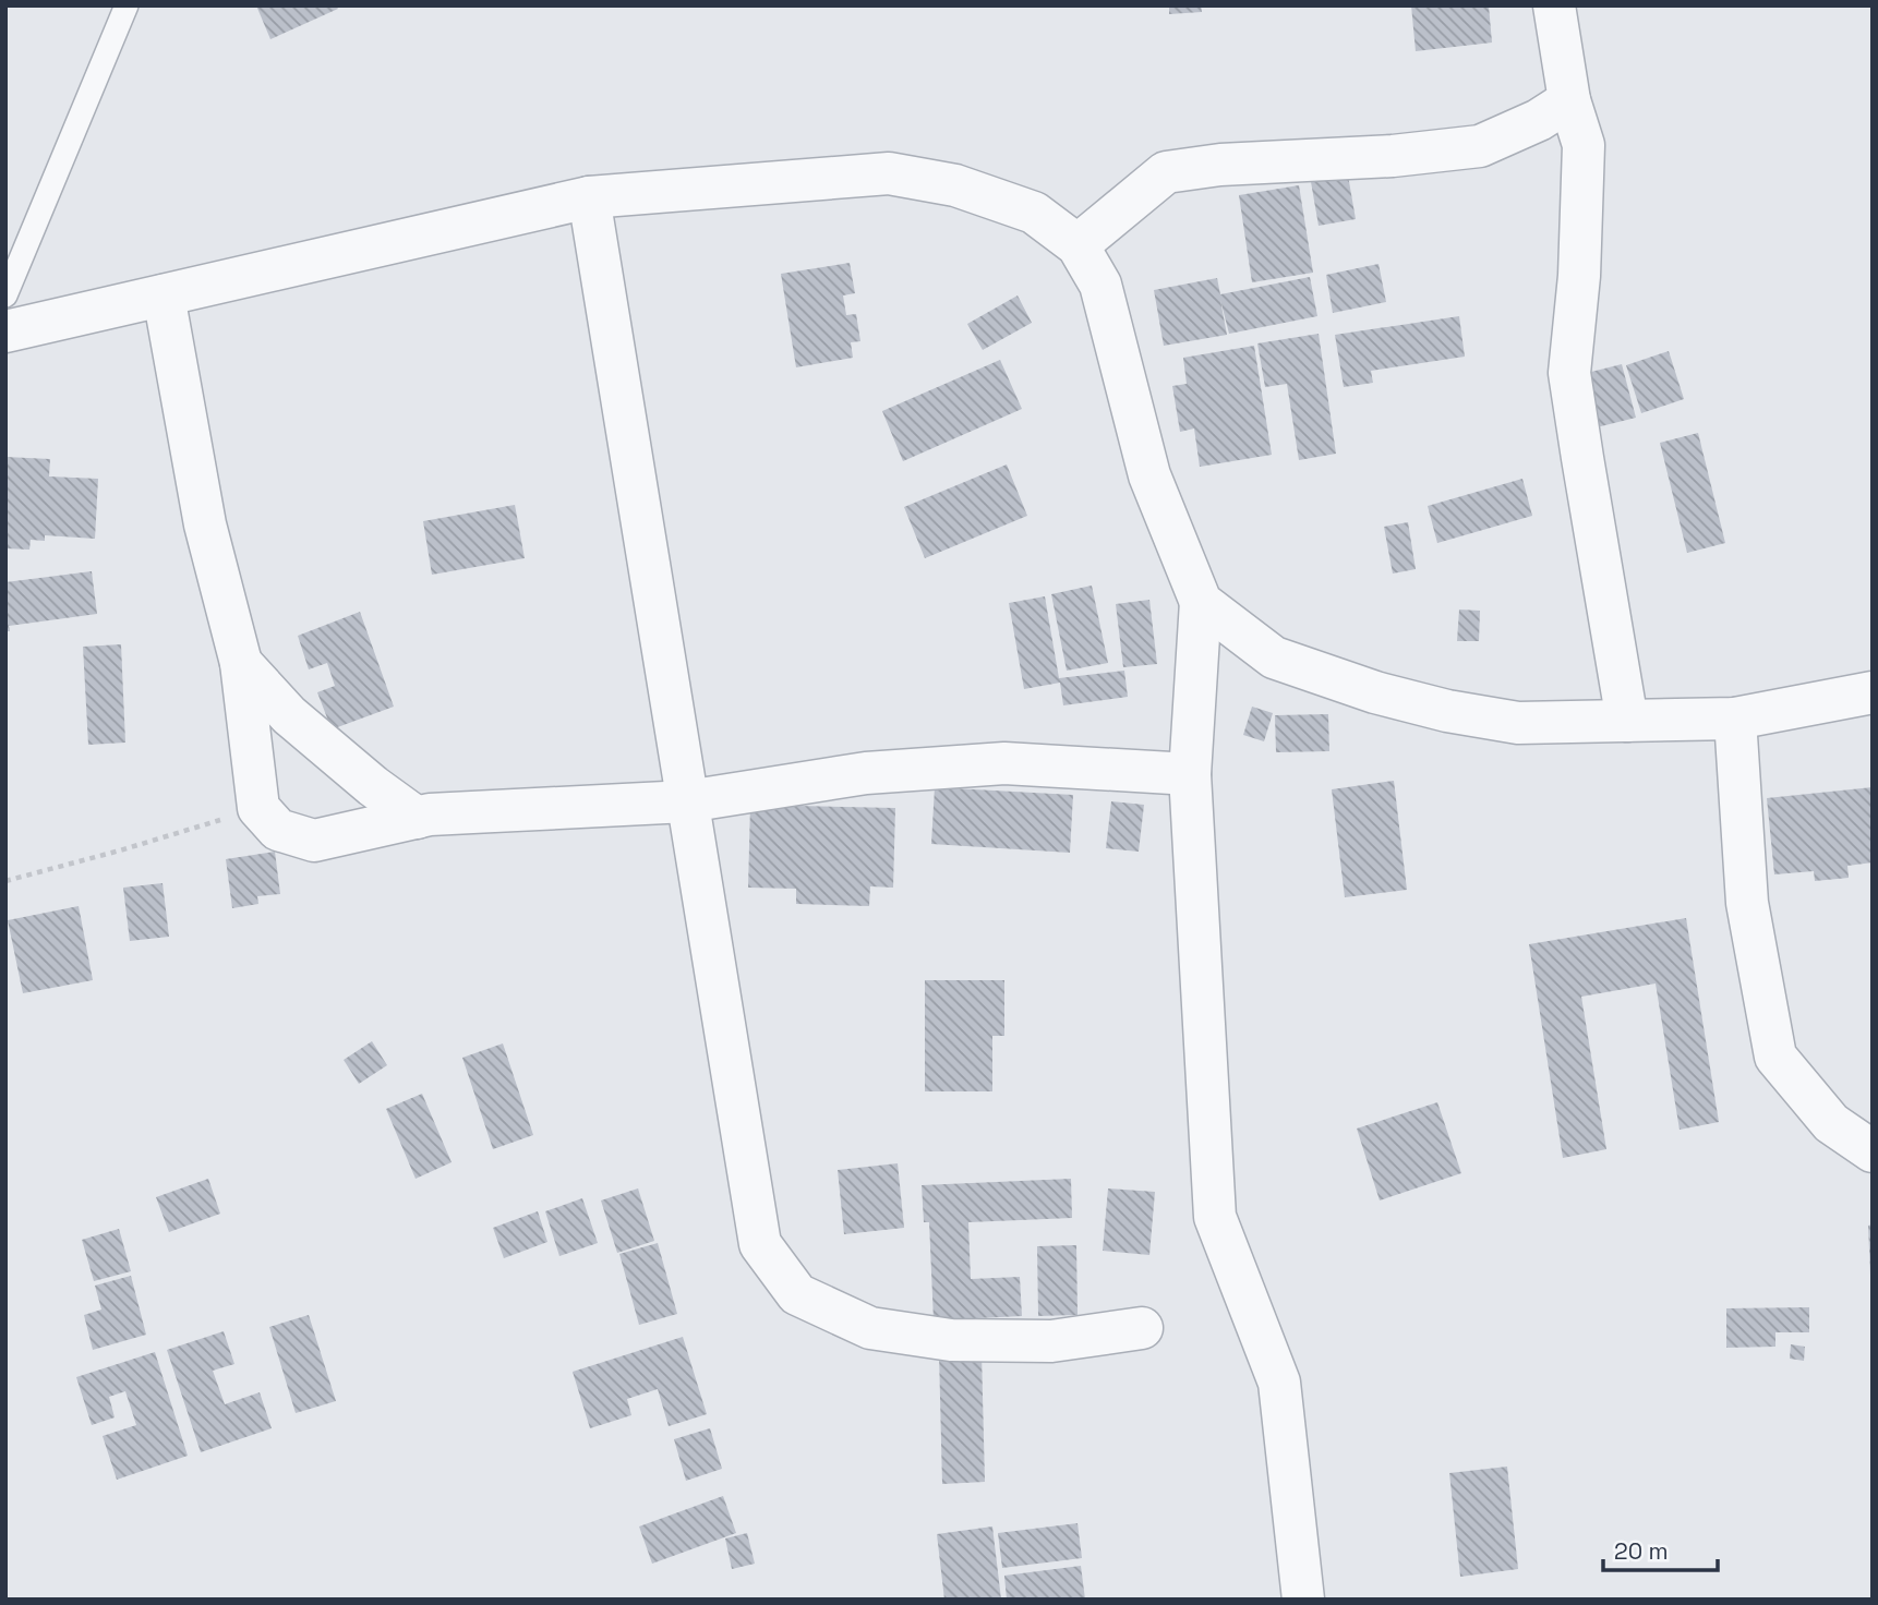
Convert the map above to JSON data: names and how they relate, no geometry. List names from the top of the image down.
{
  "scale_bar": "20 m"
}
